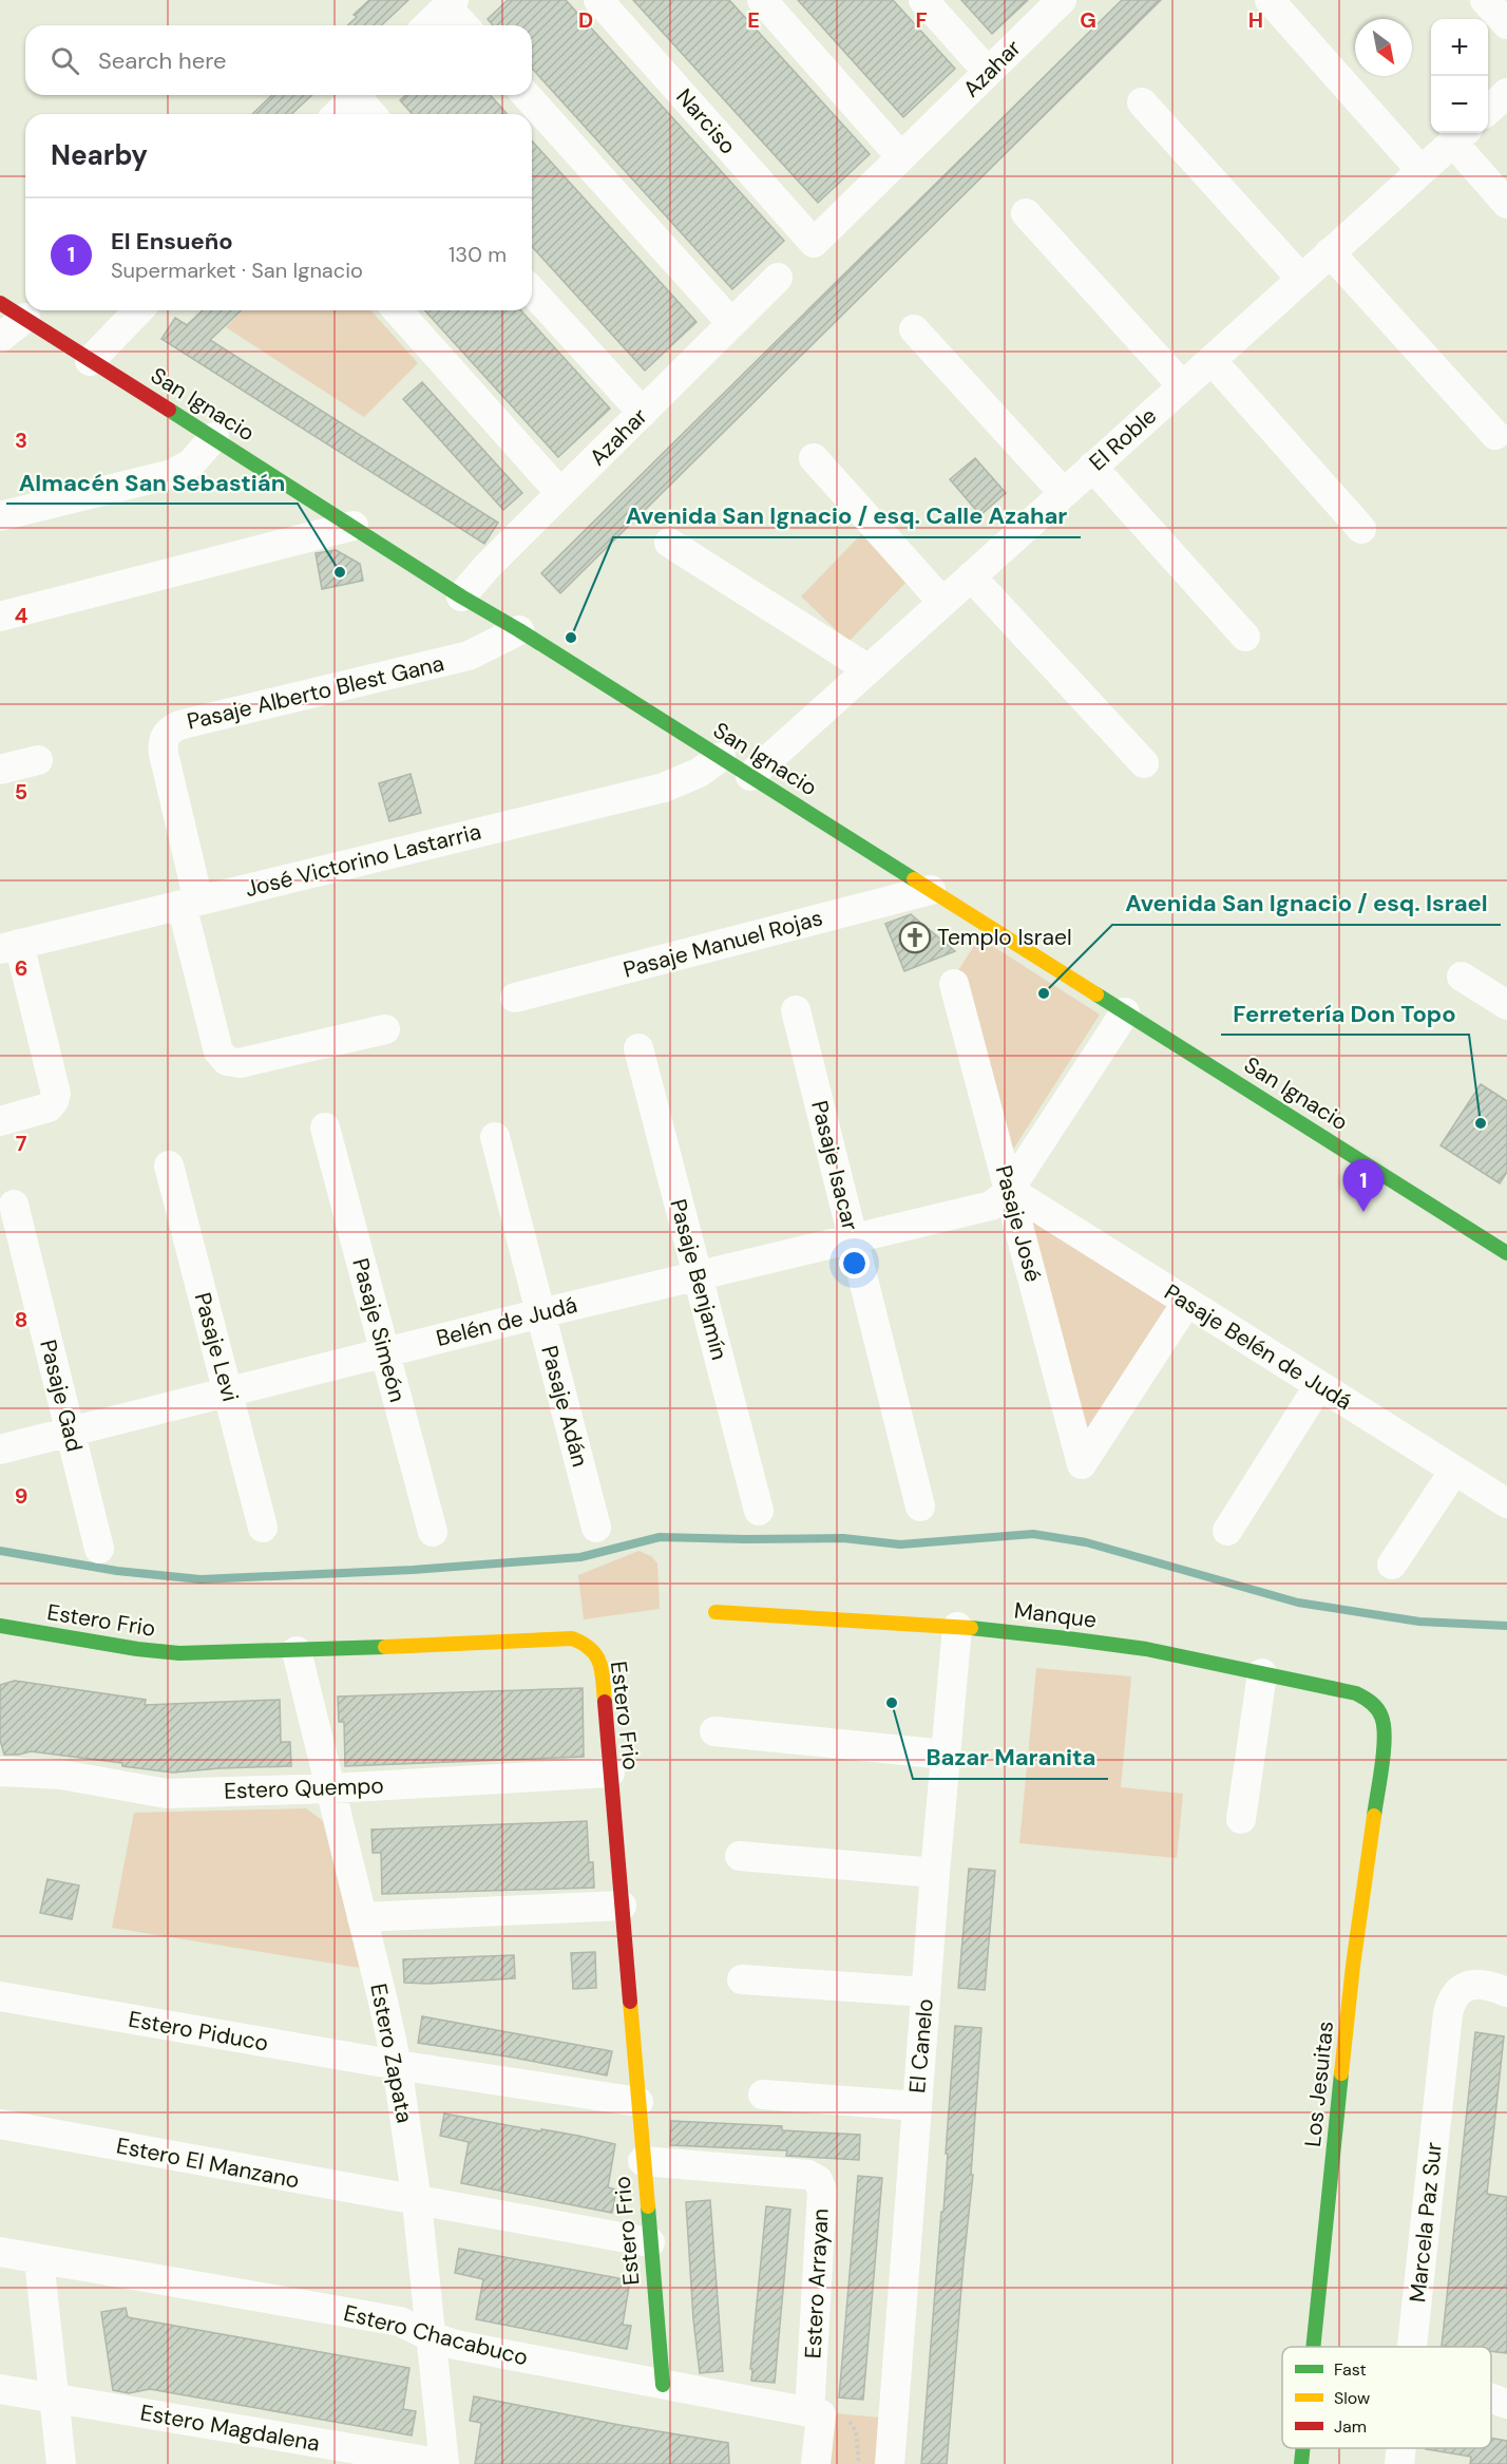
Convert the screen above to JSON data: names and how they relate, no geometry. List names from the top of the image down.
{
  "streets": {
    "street": [
      "Azahar",
      "Narciso",
      "San Ignacio",
      "El Roble",
      "Pasaje Alberto Blest Gana",
      "José Victorino Lastarria",
      "Pasaje Manuel Rojas",
      "Pasaje Isacar",
      "Pasaje José",
      "Pasaje Benjamín",
      "Belén de Judá",
      "Pasaje Simeón",
      "Pasaje Levi",
      "Pasaje Belén de Judá",
      "Pasaje Gad",
      "Pasaje Adán",
      "Manque",
      "Estero Frio",
      "Estero Quempo",
      "Estero Piduco",
      "El Canelo",
      "Estero Zapata",
      "Los Jesuitas",
      "Estero El Manzano",
      "Marcela Paz Sur",
      "Estero Arrayan",
      "Estero Chacabuco",
      "Estero Magdalena"
    ]
  },
  "crossings": [
    ["Azahar", "Narciso"],
    ["Azahar", "San Ignacio"],
    ["San Ignacio", "El Roble"],
    ["San Ignacio", "Pasaje Alberto Blest Gana"],
    ["San Ignacio", "José Victorino Lastarria"],
    ["San Ignacio", "Pasaje Manuel Rojas"],
    ["Pasaje Alberto Blest Gana", "José Victorino Lastarria"],
    ["Pasaje Isacar", "Belén de Judá"],
    ["Pasaje José", "Belén de Judá"],
    ["Pasaje José", "Pasaje Belén de Judá"],
    ["Pasaje Benjamín", "Belén de Judá"],
    ["Belén de Judá", "Pasaje Simeón"],
    ["Belén de Judá", "Pasaje Levi"],
    ["Belén de Judá", "Pasaje Belén de Judá"],
    ["Belén de Judá", "Pasaje Gad"],
    ["Belén de Judá", "Pasaje Adán"],
    ["Manque", "El Canelo"],
    ["Manque", "Los Jesuitas"],
    ["Estero Frio", "Estero Quempo"],
    ["Estero Frio", "Estero Piduco"],
    ["Estero Frio", "Estero Zapata"],
    ["Estero Frio", "Estero El Manzano"],
    ["Estero Frio", "Estero Arrayan"],
    ["Estero Frio", "Estero Chacabuco"],
    ["Estero Quempo", "Estero Zapata"],
    ["Estero Piduco", "Estero Zapata"],
    ["Estero Zapata", "Estero El Manzano"],
    ["Estero Zapata", "Estero Chacabuco"],
    ["Estero Zapata", "Estero Magdalena"],
    ["Estero Arrayan", "Estero Chacabuco"]
  ],
  "places": {
    "other": [
      "Almacén San Sebastián",
      "Avenida San Ignacio / esq. Calle Azahar",
      "Avenida San Ignacio / esq. Israel",
      "Ferretería Don Topo",
      "Bazar Maranita"
    ],
    "church": ["Templo Israel"]
  },
  "legend": ["Fast", "Slow", "Jam"],
  "north": "bottom right",
  "page": {
    "map_buttons": ["+", "−"],
    "search": "Search here",
    "heading": "Nearby",
    "list": [
      {
        "mark": "1",
        "name": "El Ensueño",
        "note": "Supermarket · San Ignacio",
        "value": "130 m"
      }
    ],
    "pins": "1"
  },
  "grid": {
    "columns": [
      "D",
      "E",
      "F",
      "G",
      "H"
    ],
    "rows": [
      "3",
      "4",
      "5",
      "6",
      "7",
      "8",
      "9"
    ]
  }
}
